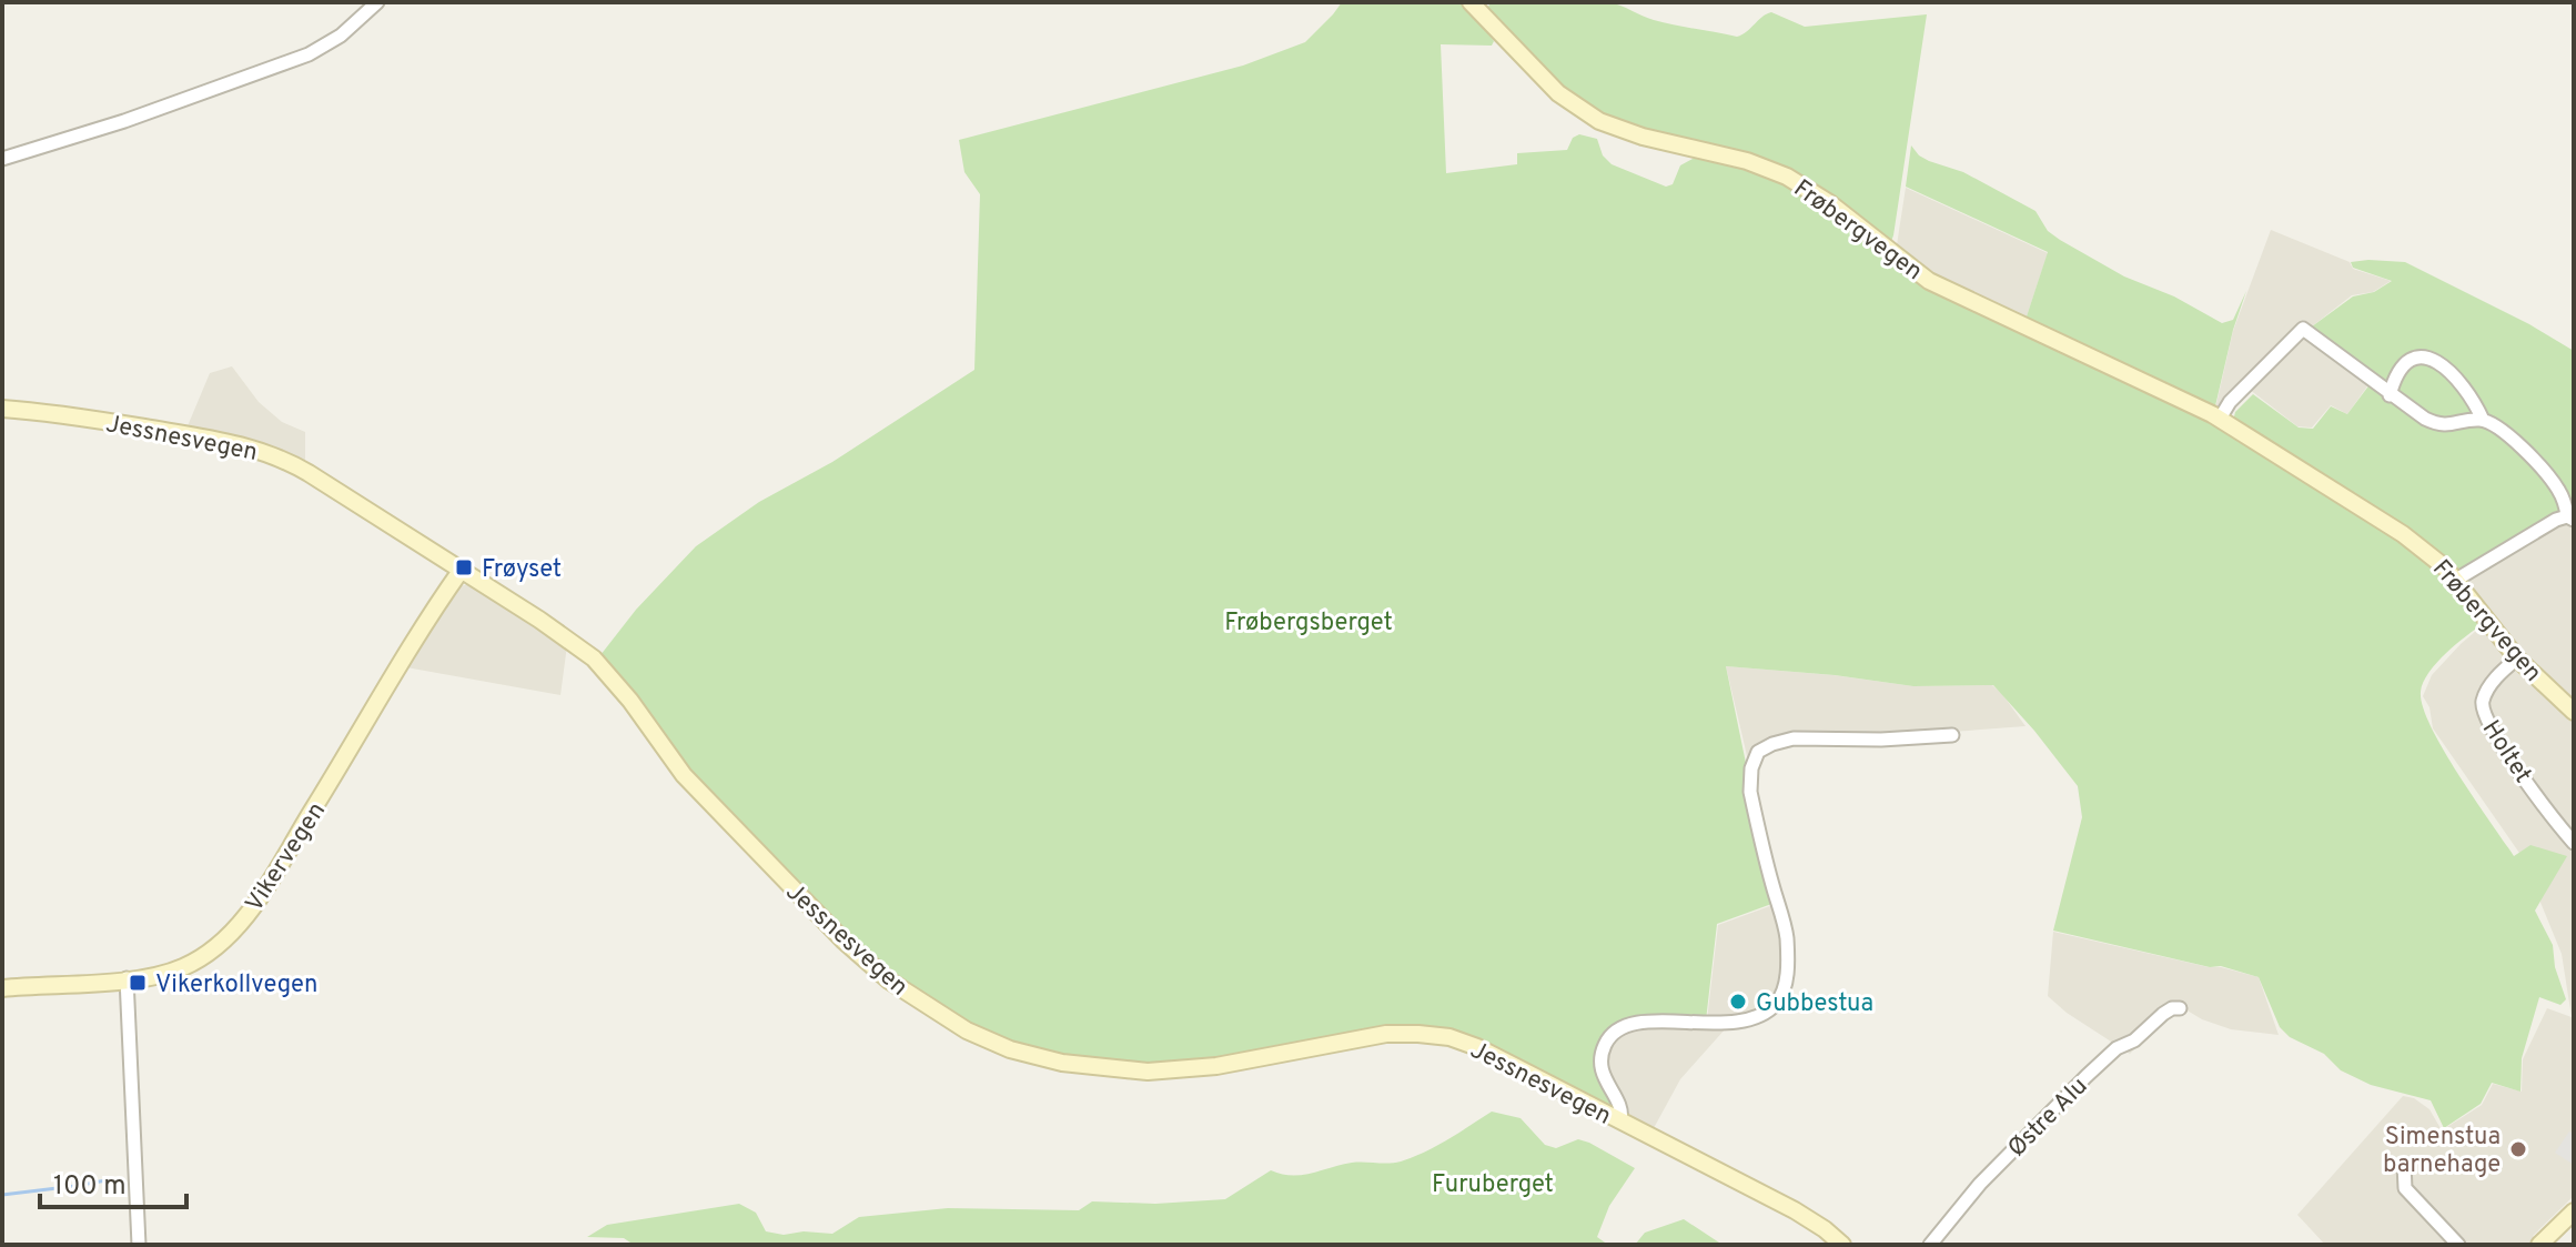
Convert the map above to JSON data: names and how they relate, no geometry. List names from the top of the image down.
{
  "streets": {
    "main road": ["Frøbergvegen", "Jessnesvegen", "Vikervegen"],
    "street": ["Holtet", "Østre Alu"]
  },
  "crossings": [
    ["Frøbergvegen", "Holtet"],
    ["Jessnesvegen", "Vikervegen"]
  ],
  "parks": ["Frøbergsberget", "Furuberget"],
  "places": {
    "transit": ["Frøyset", "Vikerkollvegen"],
    "other": ["Gubbestua", "Simenstua barnehage"]
  },
  "scale_bar": "100 m"
}
